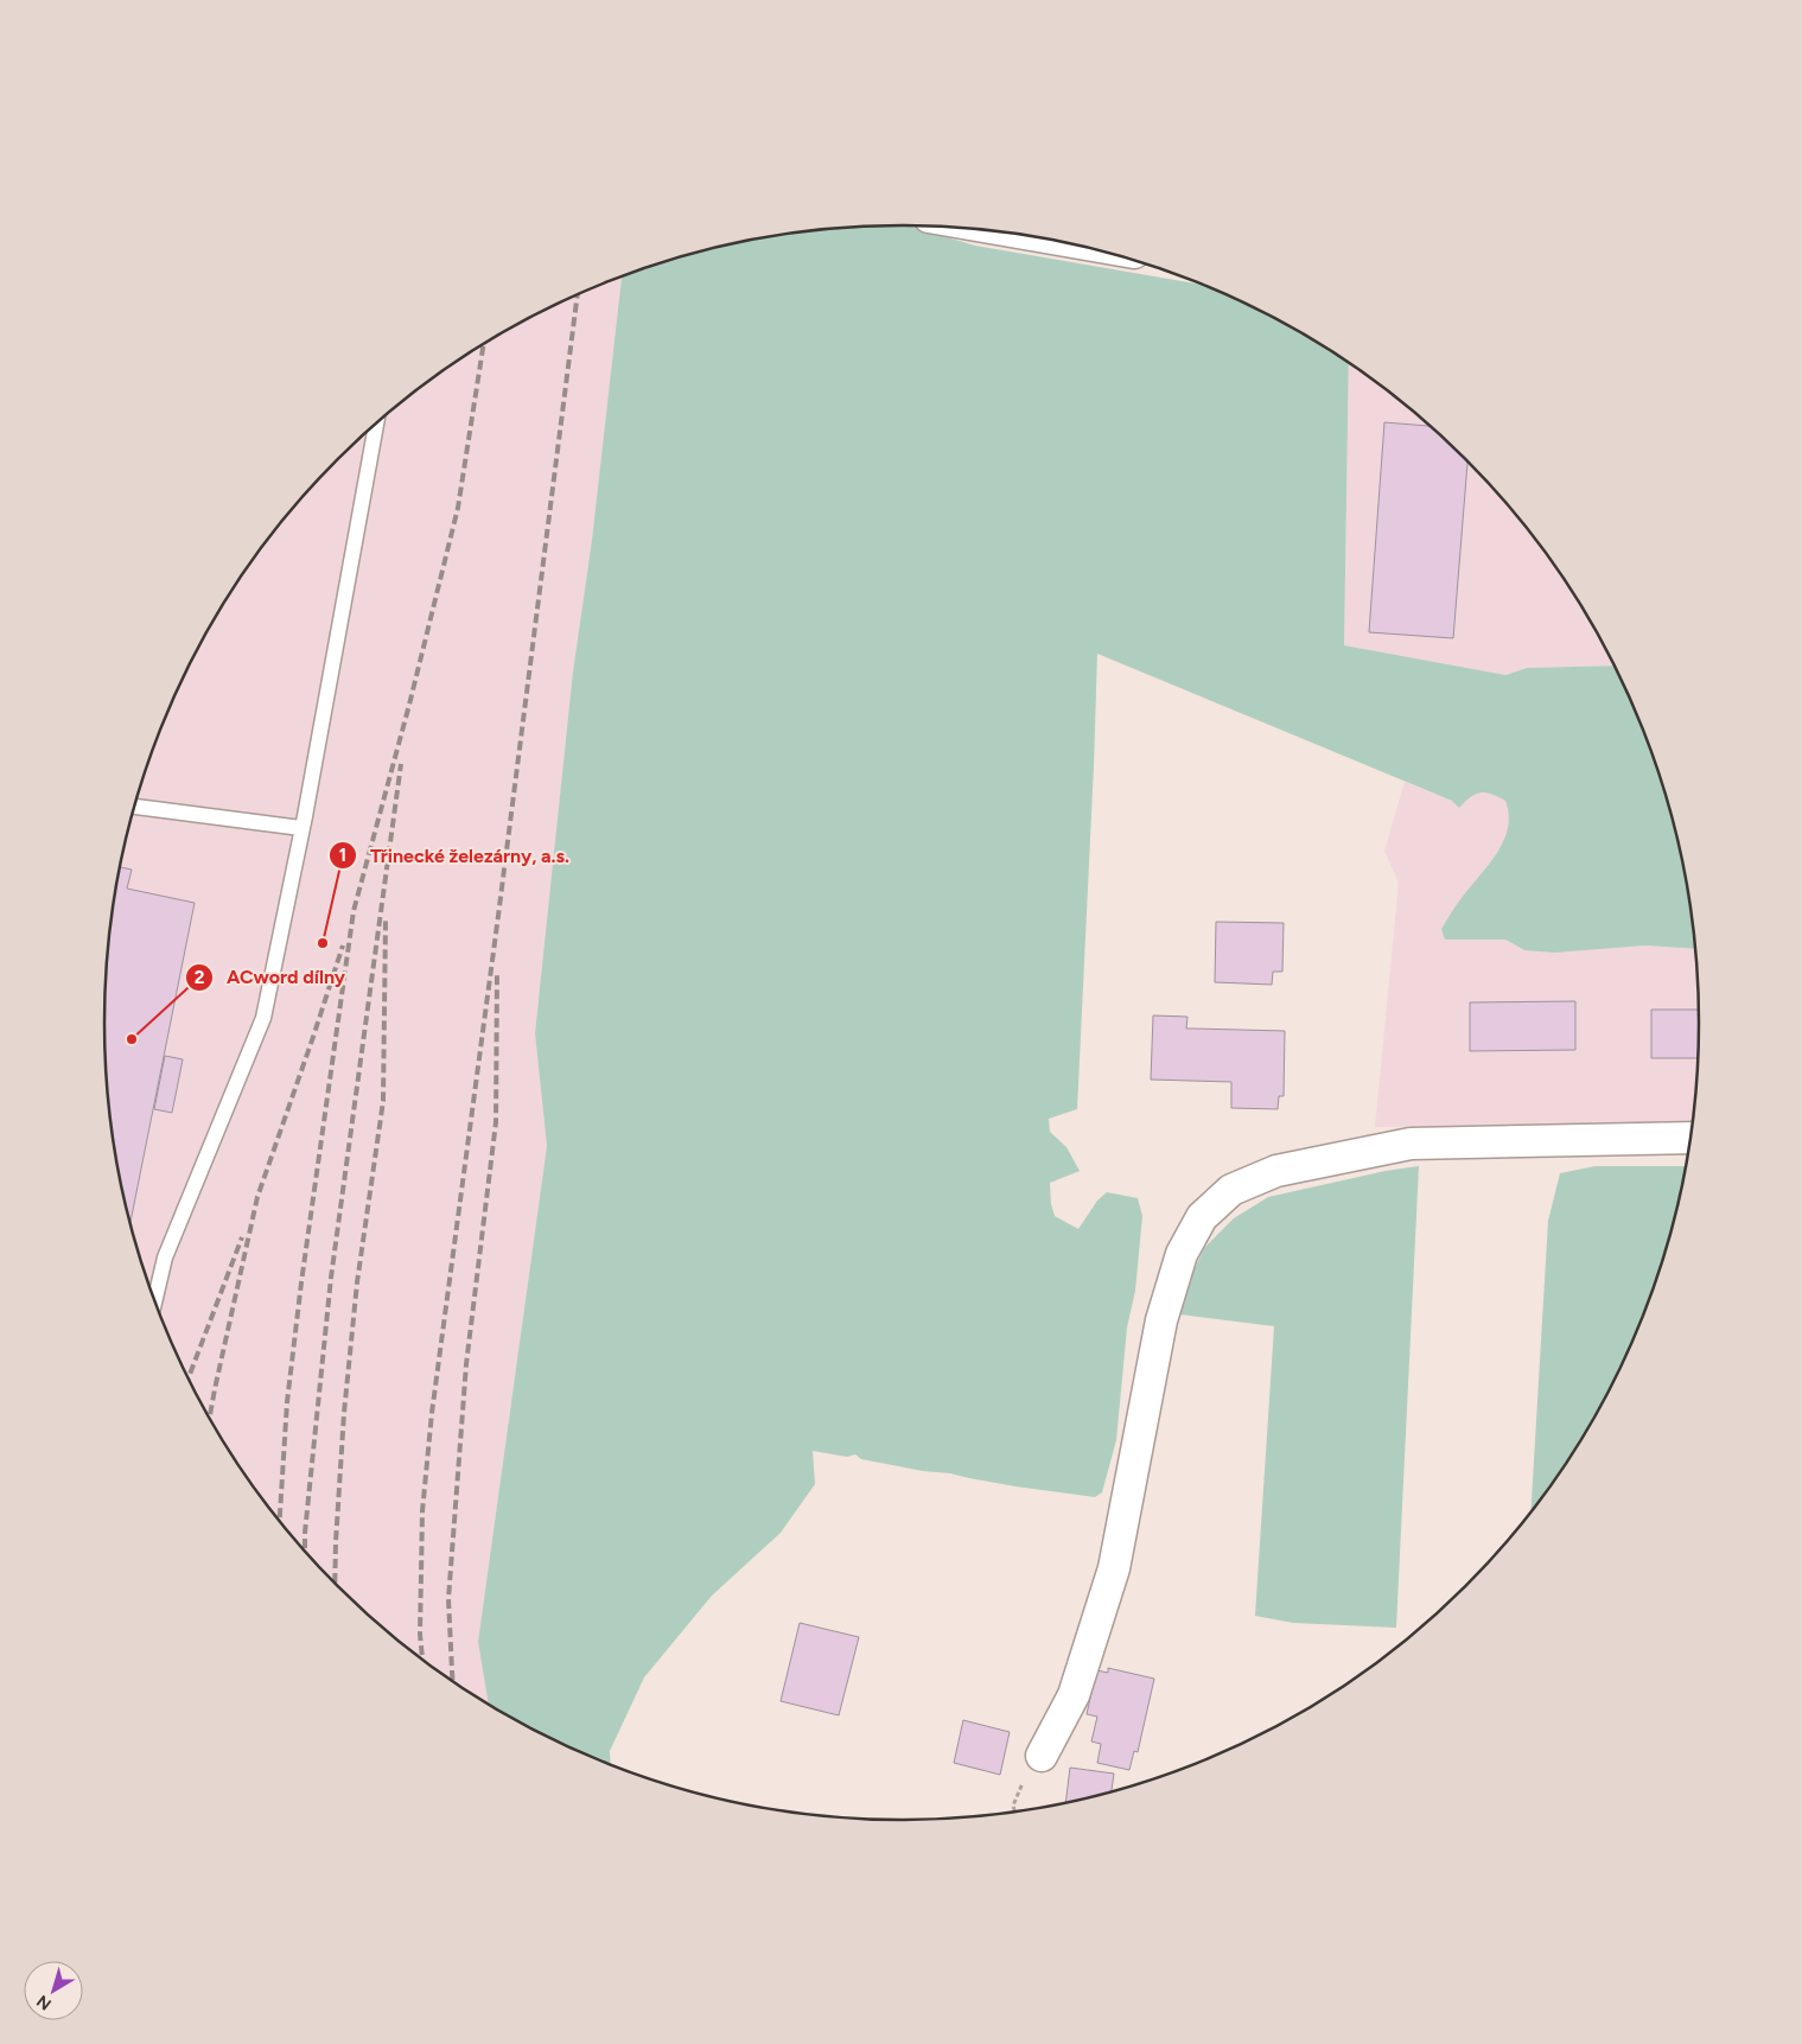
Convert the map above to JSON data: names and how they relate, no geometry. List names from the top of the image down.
{
  "places": ["Třinecké železárny, a.s.", "ACword dílny"],
  "north": "bottom left"
}
